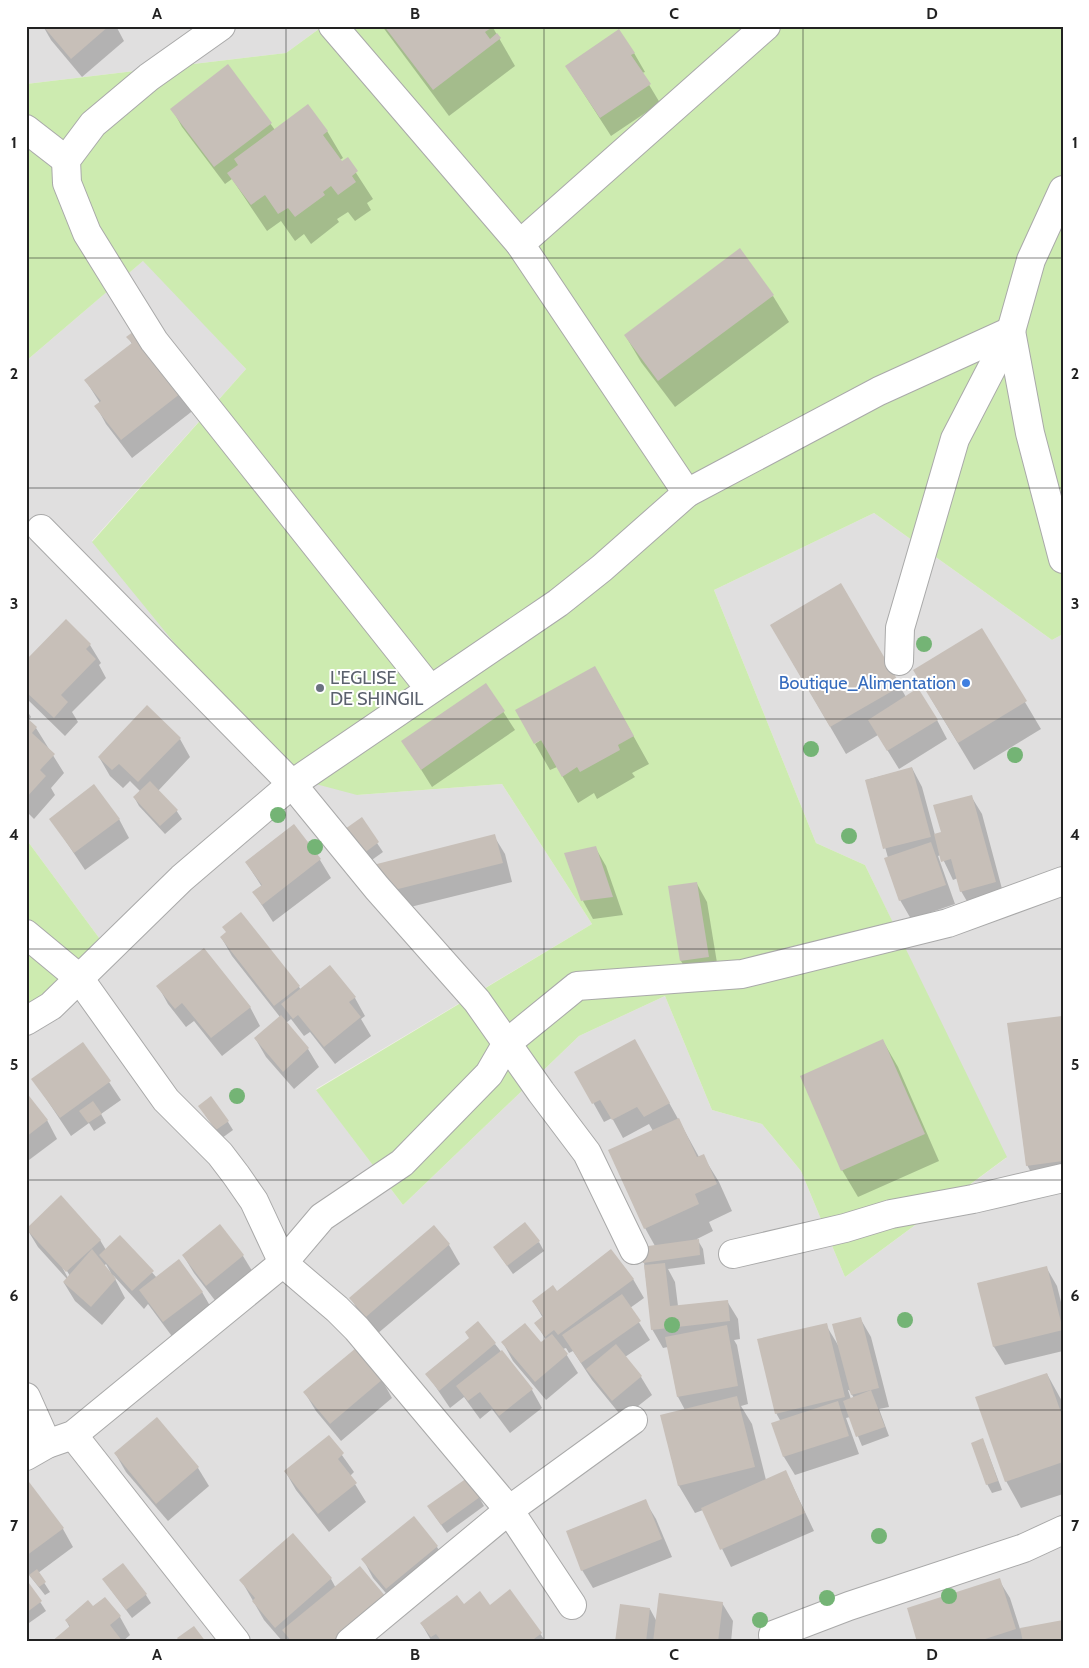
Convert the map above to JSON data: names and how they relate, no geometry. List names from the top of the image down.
{
  "places": ["Boutique_Alimentation", "L'EGLISE DE SHINGIL"],
  "grid": {
    "columns": [
      "A",
      "B",
      "C",
      "D"
    ],
    "rows": [
      "1",
      "2",
      "3",
      "4",
      "5",
      "6",
      "7"
    ]
  }
}
